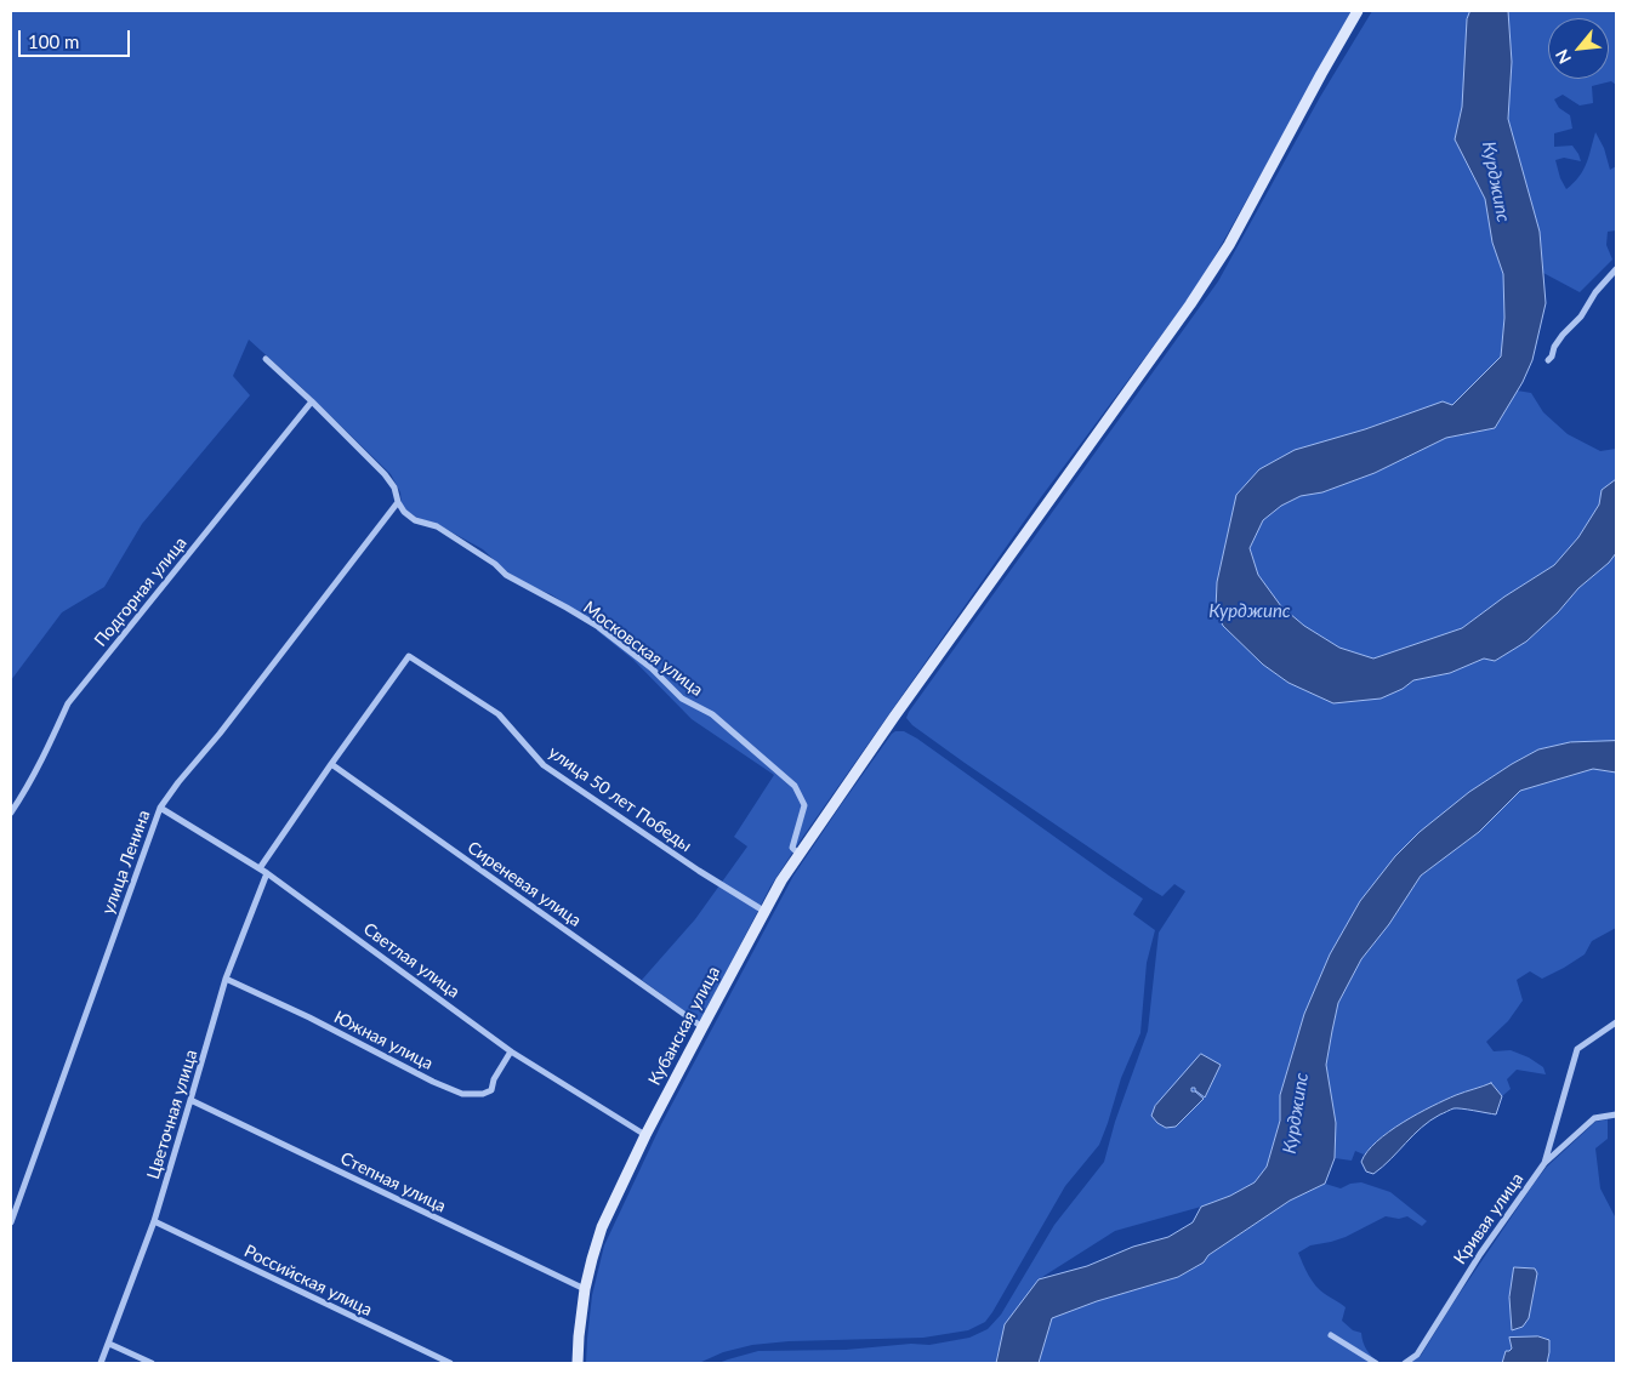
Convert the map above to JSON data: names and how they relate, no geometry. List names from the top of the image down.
{
  "streets": {
    "main road": ["Кубанская улица"],
    "street": [
      "Подгорная улица",
      "Московская улица",
      "улица 50 лет Победы",
      "улица Ленина",
      "Сиреневая улица",
      "Светлая улица",
      "Южная улица",
      "Цветочная улица",
      "Степная улица",
      "Кривая улица",
      "Российская улица"
    ]
  },
  "crossings": [
    ["Московская улица", "улица Ленина"],
    ["Московская улица", "Кубанская улица"],
    ["улица 50 лет Победы", "Сиреневая улица"],
    ["улица 50 лет Победы", "Кубанская улица"],
    ["улица Ленина", "Светлая улица"],
    ["Сиреневая улица", "Кубанская улица"],
    ["Светлая улица", "Кубанская улица"],
    ["Светлая улица", "Южная улица"],
    ["Светлая улица", "Цветочная улица"],
    ["Кубанская улица", "Степная улица"],
    ["Южная улица", "Цветочная улица"],
    ["Цветочная улица", "Степная улица"],
    ["Цветочная улица", "Российская улица"]
  ],
  "water": ["Курджипс"],
  "scale_bar": "100 m",
  "north": "bottom left"
}
